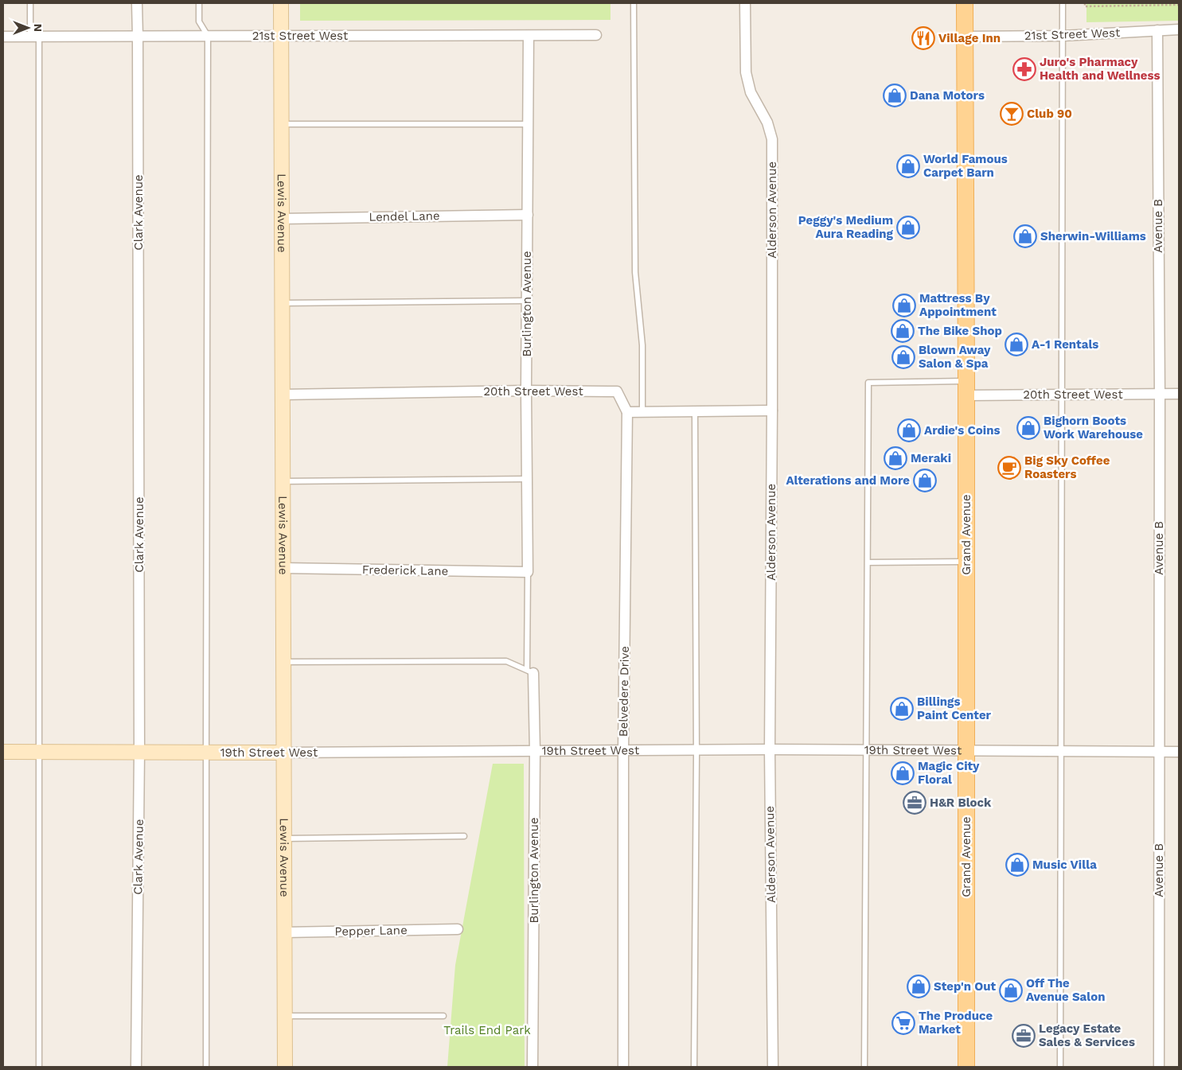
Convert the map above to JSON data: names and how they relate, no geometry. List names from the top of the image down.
{
  "streets": {
    "main road": ["Grand Avenue"],
    "street": [
      "21st Street West",
      "Alderson Avenue",
      "Clark Avenue",
      "Lewis Avenue",
      "Lendel Lane",
      "Avenue B",
      "Burlington Avenue",
      "20th Street West",
      "Frederick Lane",
      "Belvedere Drive",
      "19th Street West",
      "Pepper Lane"
    ]
  },
  "crossings": [
    ["21st Street West", "Clark Avenue"],
    ["21st Street West", "Lewis Avenue"],
    ["21st Street West", "Avenue B"],
    ["21st Street West", "Burlington Avenue"],
    ["21st Street West", "Grand Avenue"],
    ["Alderson Avenue", "19th Street West"],
    ["Clark Avenue", "19th Street West"],
    ["Lewis Avenue", "Lendel Lane"],
    ["Lewis Avenue", "20th Street West"],
    ["Lewis Avenue", "Frederick Lane"],
    ["Lewis Avenue", "19th Street West"],
    ["Lewis Avenue", "Pepper Lane"],
    ["Lendel Lane", "Burlington Avenue"],
    ["Avenue B", "20th Street West"],
    ["Avenue B", "19th Street West"],
    ["Burlington Avenue", "20th Street West"],
    ["Burlington Avenue", "Frederick Lane"],
    ["Burlington Avenue", "19th Street West"],
    ["20th Street West", "Grand Avenue"],
    ["20th Street West", "Belvedere Drive"],
    ["Grand Avenue", "19th Street West"],
    ["Belvedere Drive", "19th Street West"]
  ],
  "parks": ["Trails End Park"],
  "places": {
    "restaurant": ["Village Inn"],
    "pharmacy": ["Juro's Pharmacy Health and Wellness"],
    "shop": [
      "Dana Motors",
      "World Famous Carpet Barn",
      "Peggy's Medium Aura Reading",
      "Sherwin-Williams",
      "Mattress By Appointment",
      "The Bike Shop",
      "A-1 Rentals",
      "Blown Away Salon & Spa",
      "Bighorn Boots Work Warehouse",
      "Ardie's Coins",
      "Meraki",
      "Alterations and More",
      "Billings Paint Center",
      "Magic City Floral",
      "Music Villa",
      "Step'n Out",
      "Off The Avenue Salon"
    ],
    "bar": ["Club 90"],
    "cafe": ["Big Sky Coffee Roasters"],
    "office": ["H&R Block", "Legacy Estate Sales & Services"],
    "supermarket": ["The Produce Market"]
  },
  "north": "right"
}
